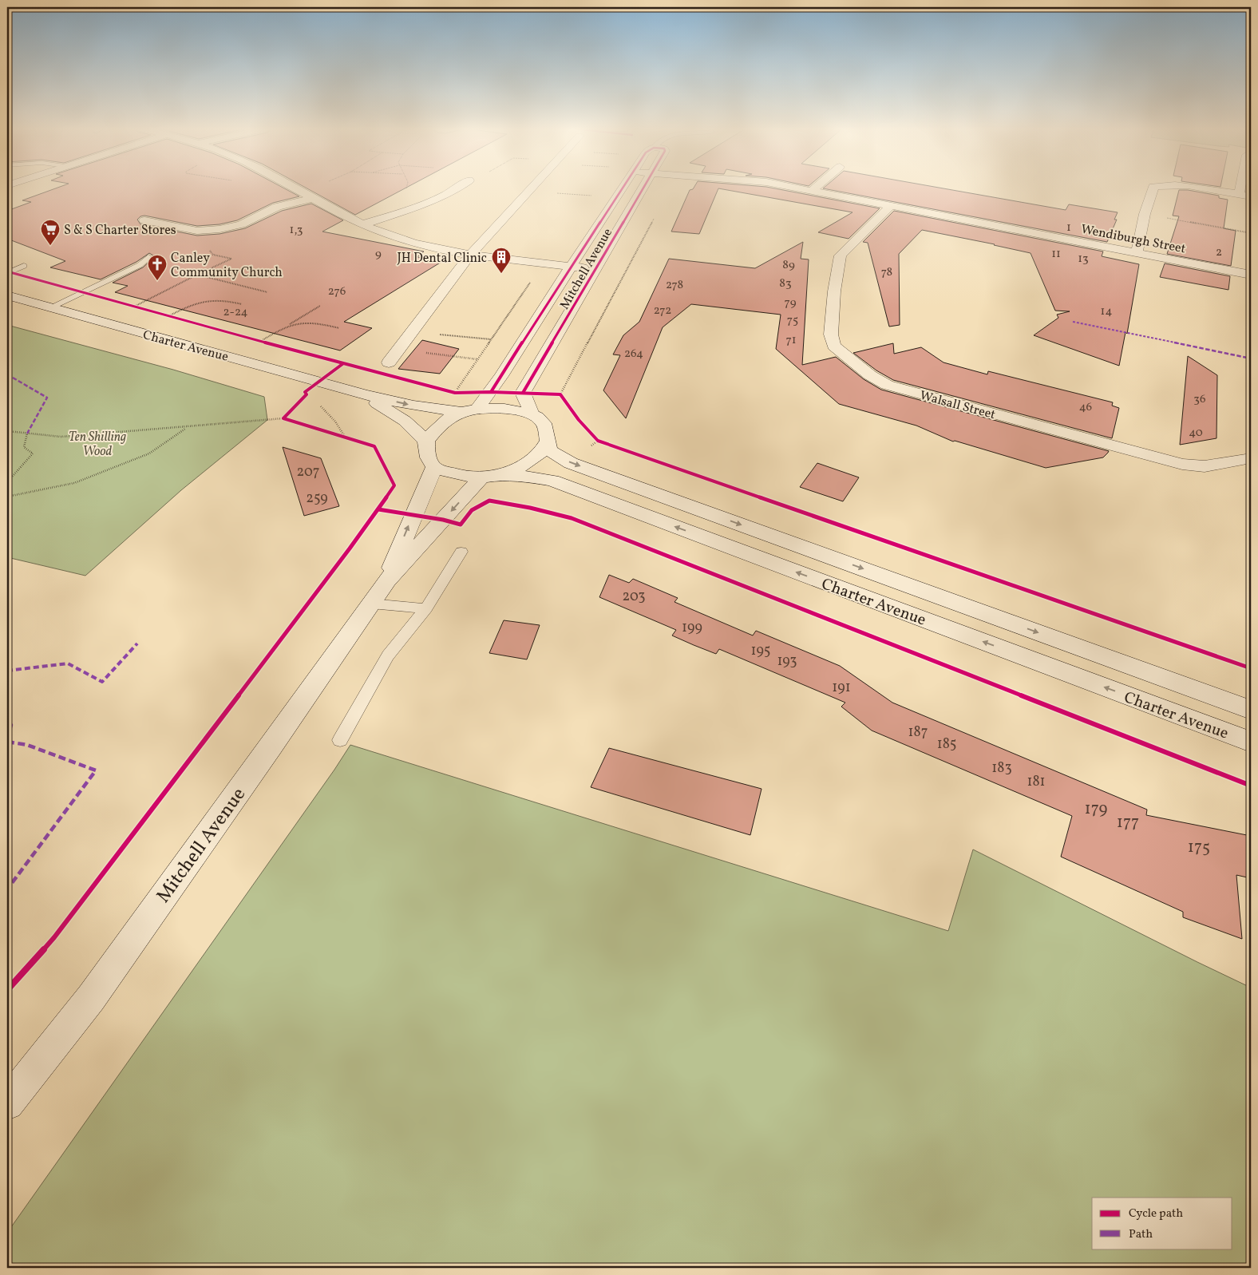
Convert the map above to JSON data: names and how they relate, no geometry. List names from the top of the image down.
{
  "streets": {
    "street": [
      "Wendiburgh Street",
      "Mitchell Avenue",
      "Charter Avenue",
      "Walsall Street"
    ]
  },
  "crossings": [
    ["Wendiburgh Street", "Walsall Street"],
    ["Mitchell Avenue", "Charter Avenue"]
  ],
  "parks": ["Ten Shilling Wood"],
  "places": {
    "supermarket": ["S & S Charter Stores"],
    "building": ["JH Dental Clinic"],
    "church": ["Canley Community Church"]
  },
  "house_numbers": [
    "1",
    "1,3",
    "2",
    "9",
    "11",
    "13",
    "89",
    "78",
    "83",
    "278",
    "276",
    "79",
    "272",
    "14",
    "2-24",
    "75",
    "71",
    "264",
    "36",
    "46",
    "40",
    "207",
    "259",
    "203",
    "199",
    "195",
    "193",
    "191",
    "187",
    "185",
    "183",
    "181",
    "179",
    "177",
    "175"
  ],
  "legend": ["Cycle path", "Path"]
}
